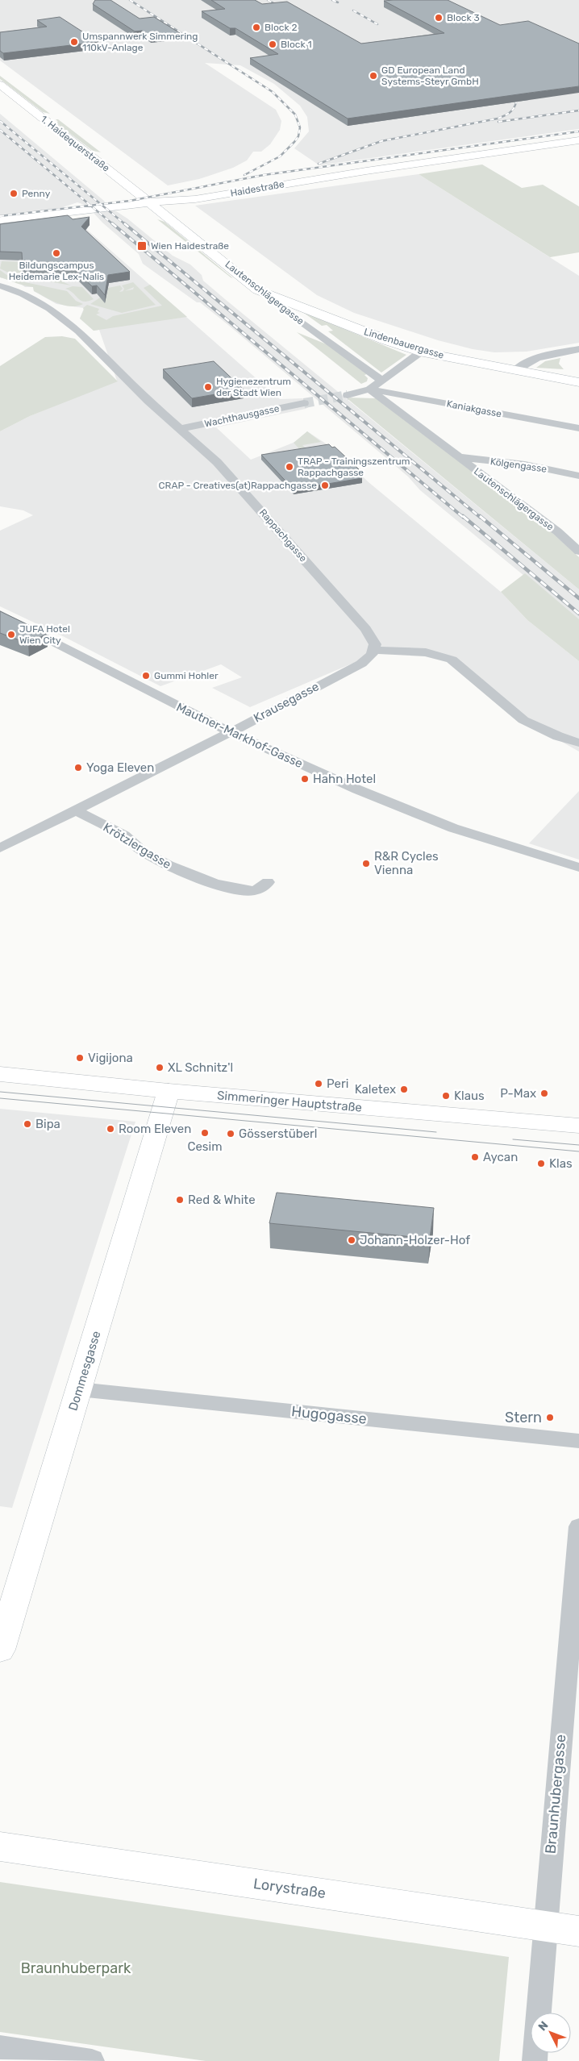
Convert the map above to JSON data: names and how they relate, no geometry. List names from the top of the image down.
{
  "streets": {
    "main road": [
      "1. Haidequerstraße",
      "Haidestraße",
      "Lautenschlägergasse",
      "Lindenbauergasse",
      "Simmeringer Hauptstraße",
      "Dommesgasse",
      "Lorystraße"
    ],
    "street": [
      "Kaniakgasse",
      "Wachthausgasse",
      "Kölgengasse",
      "Rappachgasse",
      "Krausegasse",
      "Mautner-Markhof-Gasse",
      "Krötzlergasse",
      "Hugogasse",
      "Braunhubergasse"
    ]
  },
  "crossings": [
    ["1. Haidequerstraße", "Haidestraße"],
    ["1. Haidequerstraße", "Lautenschlägergasse"],
    ["Haidestraße", "Lautenschlägergasse"],
    ["Lautenschlägergasse", "Lindenbauergasse"],
    ["Lautenschlägergasse", "Kaniakgasse"],
    ["Lautenschlägergasse", "Kölgengasse"],
    ["Wachthausgasse", "Rappachgasse"],
    ["Rappachgasse", "Krausegasse"],
    ["Krausegasse", "Mautner-Markhof-Gasse"],
    ["Krausegasse", "Krötzlergasse"],
    ["Simmeringer Hauptstraße", "Dommesgasse"],
    ["Dommesgasse", "Hugogasse"],
    ["Braunhubergasse", "Lorystraße"]
  ],
  "parks": ["Braunhuberpark"],
  "places": {
    "other": [
      "Block 3",
      "Block 2",
      "Umspannwerk Simmering 110kV-Anlage",
      "Block 1",
      "GD European Land Systems-Steyr GmbH",
      "Penny",
      "Bildungscampus Heidemarie Lex-Nalis",
      "Hygienezentrum der Stadt Wien",
      "TRAP - Trainingszentrum Rappachgasse",
      "CRAP - Creatives(at)Rappachgasse",
      "JUFA Hotel Wien City",
      "Gummi Hohler",
      "Yoga Eleven",
      "Hahn Hotel",
      "R&R Cycles Vienna",
      "Vigijona",
      "XL Schnitz'l",
      "Peri",
      "Kaletex",
      "P-Max",
      "Klaus",
      "Bipa",
      "Room Eleven",
      "Cesim",
      "Gösserstüberl",
      "Aycan",
      "Klas",
      "Red & White",
      "Johann-Holzer-Hof",
      "Stern"
    ],
    "transit": ["Wien Haidestraße"]
  },
  "north": "top left"
}
